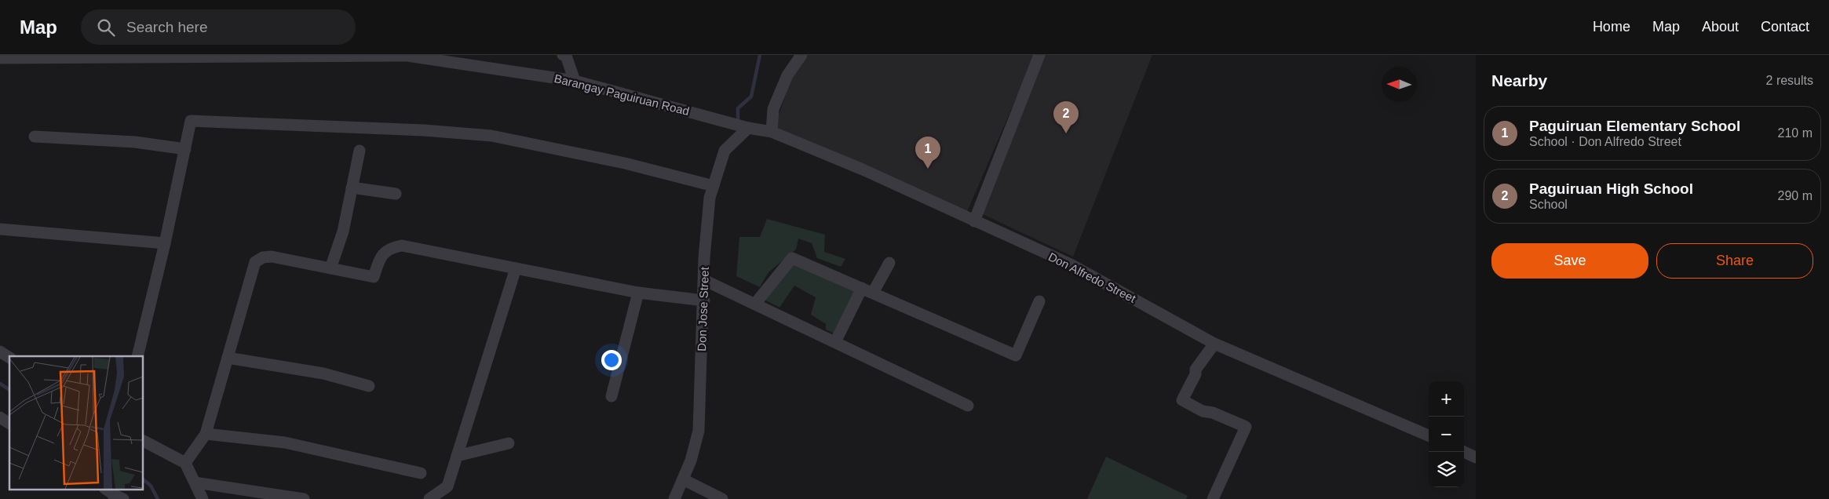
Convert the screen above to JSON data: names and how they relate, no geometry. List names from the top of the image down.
{
  "streets": {
    "street": ["Barangay Paguiruan Road", "Don Alfredo Street", "Don Jose Street"]
  },
  "crossings": [
    ["Barangay Paguiruan Road", "Don Alfredo Street"],
    ["Barangay Paguiruan Road", "Don Jose Street"],
    ["Don Alfredo Street", "Don Jose Street"]
  ],
  "north": "left",
  "page": {
    "header": "Map",
    "search": "Search here",
    "nav": [
      "Home",
      "Map",
      "About",
      "Contact"
    ],
    "heading": ["Nearby", "2 results"],
    "pins": ["2", "1"],
    "list": [
      {
        "mark": "1",
        "name": "Paguiruan Elementary School",
        "note": "School · Don Alfredo Street",
        "value": "210 m"
      },
      {
        "mark": "2",
        "name": "Paguiruan High School",
        "note": "School",
        "value": "290 m"
      }
    ],
    "buttons": ["Save", "Share"],
    "map_buttons": ["+", "−"]
  }
}
